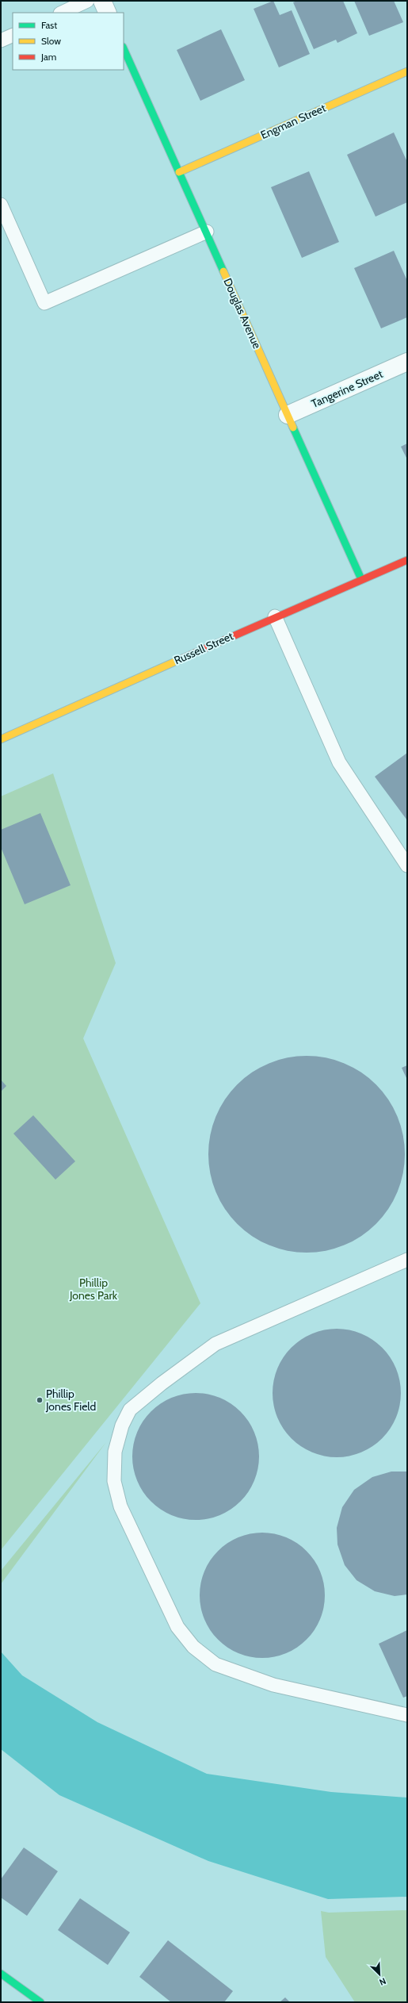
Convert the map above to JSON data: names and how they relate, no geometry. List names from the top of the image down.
{
  "streets": {
    "street": [
      "Engman Street",
      "Douglas Avenue",
      "Tangerine Street",
      "Russell Street"
    ]
  },
  "crossings": [
    ["Engman Street", "Douglas Avenue"],
    ["Douglas Avenue", "Tangerine Street"],
    ["Douglas Avenue", "Russell Street"]
  ],
  "parks": ["Phillip Jones Park"],
  "places": ["Phillip Jones Field"],
  "legend": ["Fast", "Slow", "Jam"],
  "north": "bottom right"
}
